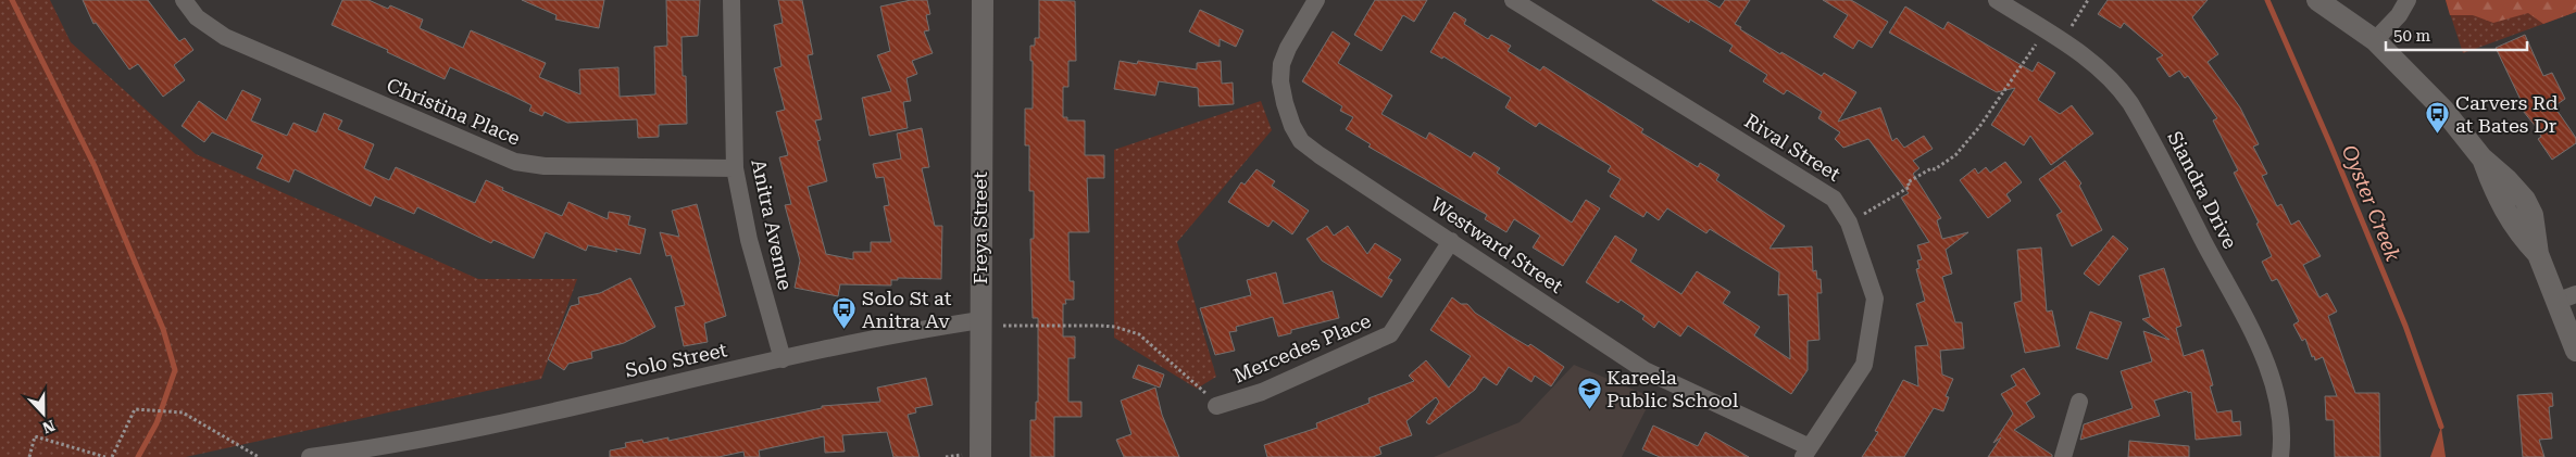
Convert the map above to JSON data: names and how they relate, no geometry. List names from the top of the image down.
{
  "streets": {
    "street": [
      "Christina Place",
      "Rival Street",
      "Siandra Drive",
      "Anitra Avenue",
      "Freya Street",
      "Westward Street",
      "Mercedes Place",
      "Solo Street"
    ]
  },
  "crossings": [
    ["Christina Place", "Anitra Avenue"],
    ["Rival Street", "Westward Street"],
    ["Anitra Avenue", "Solo Street"],
    ["Freya Street", "Solo Street"],
    ["Westward Street", "Mercedes Place"]
  ],
  "water": ["Oyster Creek"],
  "places": {
    "bus stop": ["Carvers Rd at Bates Dr", "Solo St at Anitra Av"],
    "school or university": ["Kareela Public School"]
  },
  "scale_bar": "50 m",
  "north": "bottom"
}
